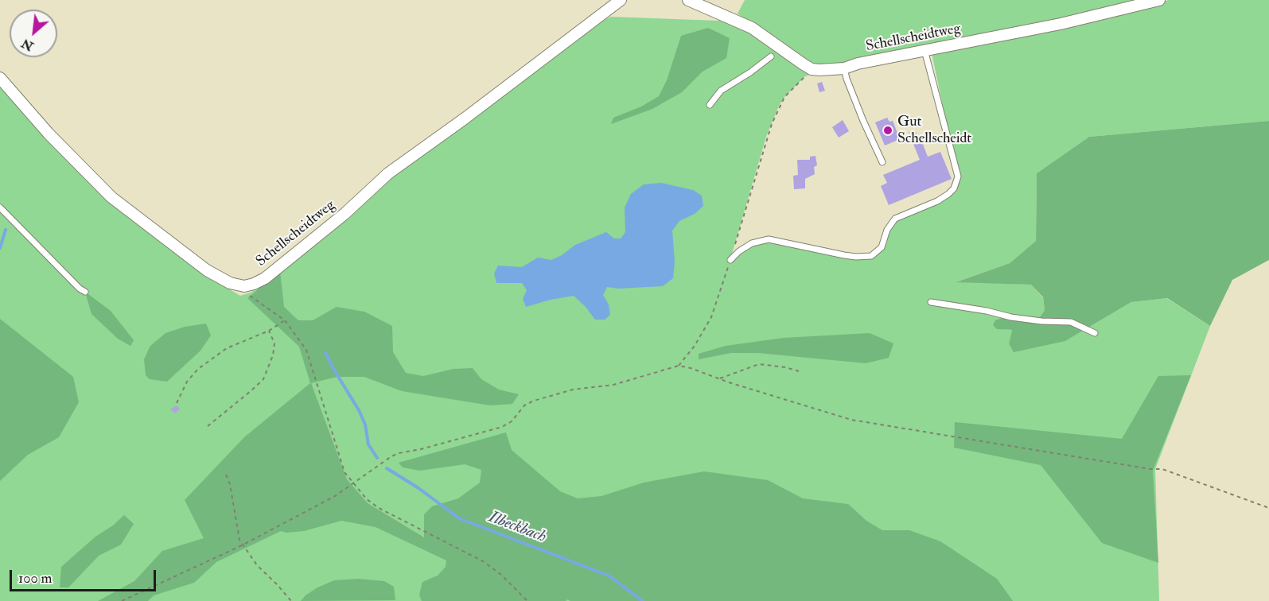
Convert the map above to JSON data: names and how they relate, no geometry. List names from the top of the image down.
{
  "streets": {
    "street": ["Schellscheidtweg"]
  },
  "water": ["Ilbeckbach"],
  "places": ["Gut Schellscheidt"],
  "scale_bar": "100 m",
  "north": "bottom left"
}
